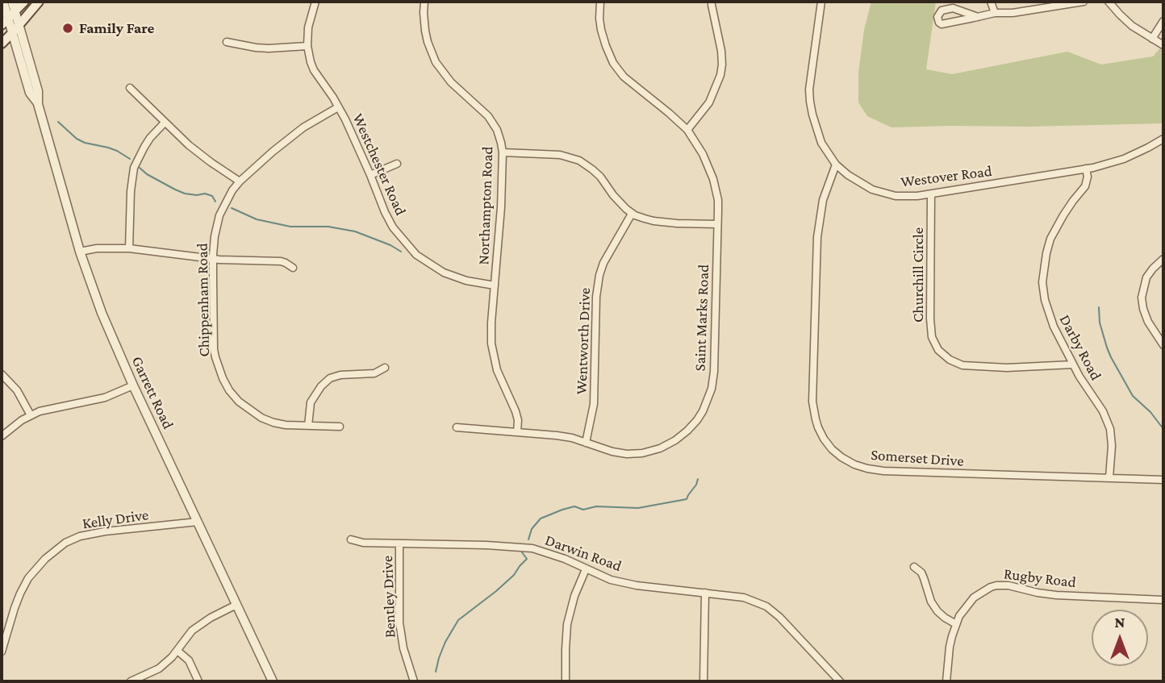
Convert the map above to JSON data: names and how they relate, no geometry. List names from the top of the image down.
{
  "streets": {
    "street": [
      "Westchester Road",
      "Westover Road",
      "Northampton Road",
      "Churchill Circle",
      "Chippenham Road",
      "Saint Marks Road",
      "Wentworth Drive",
      "Darby Road",
      "Garrett Road",
      "Somerset Drive",
      "Kelly Drive",
      "Darwin Road",
      "Rugby Road",
      "Bentley Drive"
    ]
  },
  "crossings": [
    ["Westchester Road", "Northampton Road"],
    ["Westchester Road", "Chippenham Road"],
    ["Westover Road", "Churchill Circle"],
    ["Westover Road", "Darby Road"],
    ["Westover Road", "Somerset Drive"],
    ["Northampton Road", "Saint Marks Road"],
    ["Churchill Circle", "Darby Road"],
    ["Saint Marks Road", "Wentworth Drive"],
    ["Darby Road", "Somerset Drive"],
    ["Garrett Road", "Kelly Drive"],
    ["Darwin Road", "Bentley Drive"]
  ],
  "places": ["Family Fare"],
  "north": "top"
}
